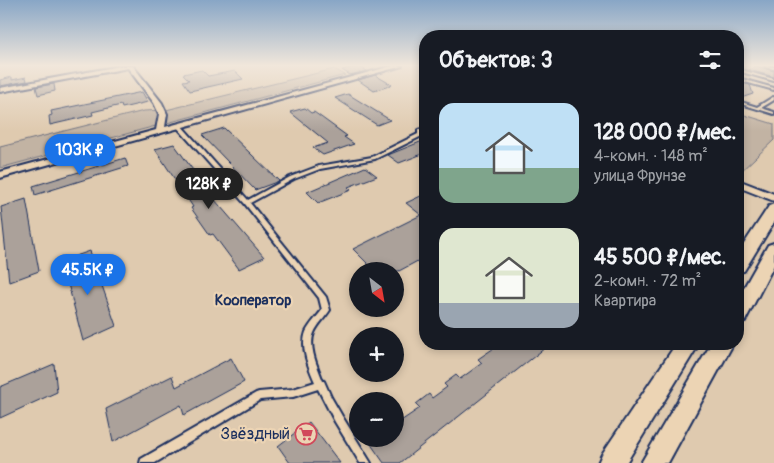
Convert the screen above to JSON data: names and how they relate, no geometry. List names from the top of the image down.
{
  "districts": ["Кооператор"],
  "places": {
    "supermarket": ["Звёздный"]
  },
  "north": "bottom right",
  "page": {
    "heading": "Объектов: 3",
    "list": [
      {
        "name": "128 000 ₽/мес.",
        "note": "4-комн. · 148 m² · улица Фрунзе"
      },
      {
        "name": "45 500 ₽/мес.",
        "note": "2-комн. · 72 m² · Квартира"
      }
    ],
    "price": ["103K ₽", "128K ₽", "45.5K ₽"],
    "map_buttons": ["+", "−"]
  }
}
